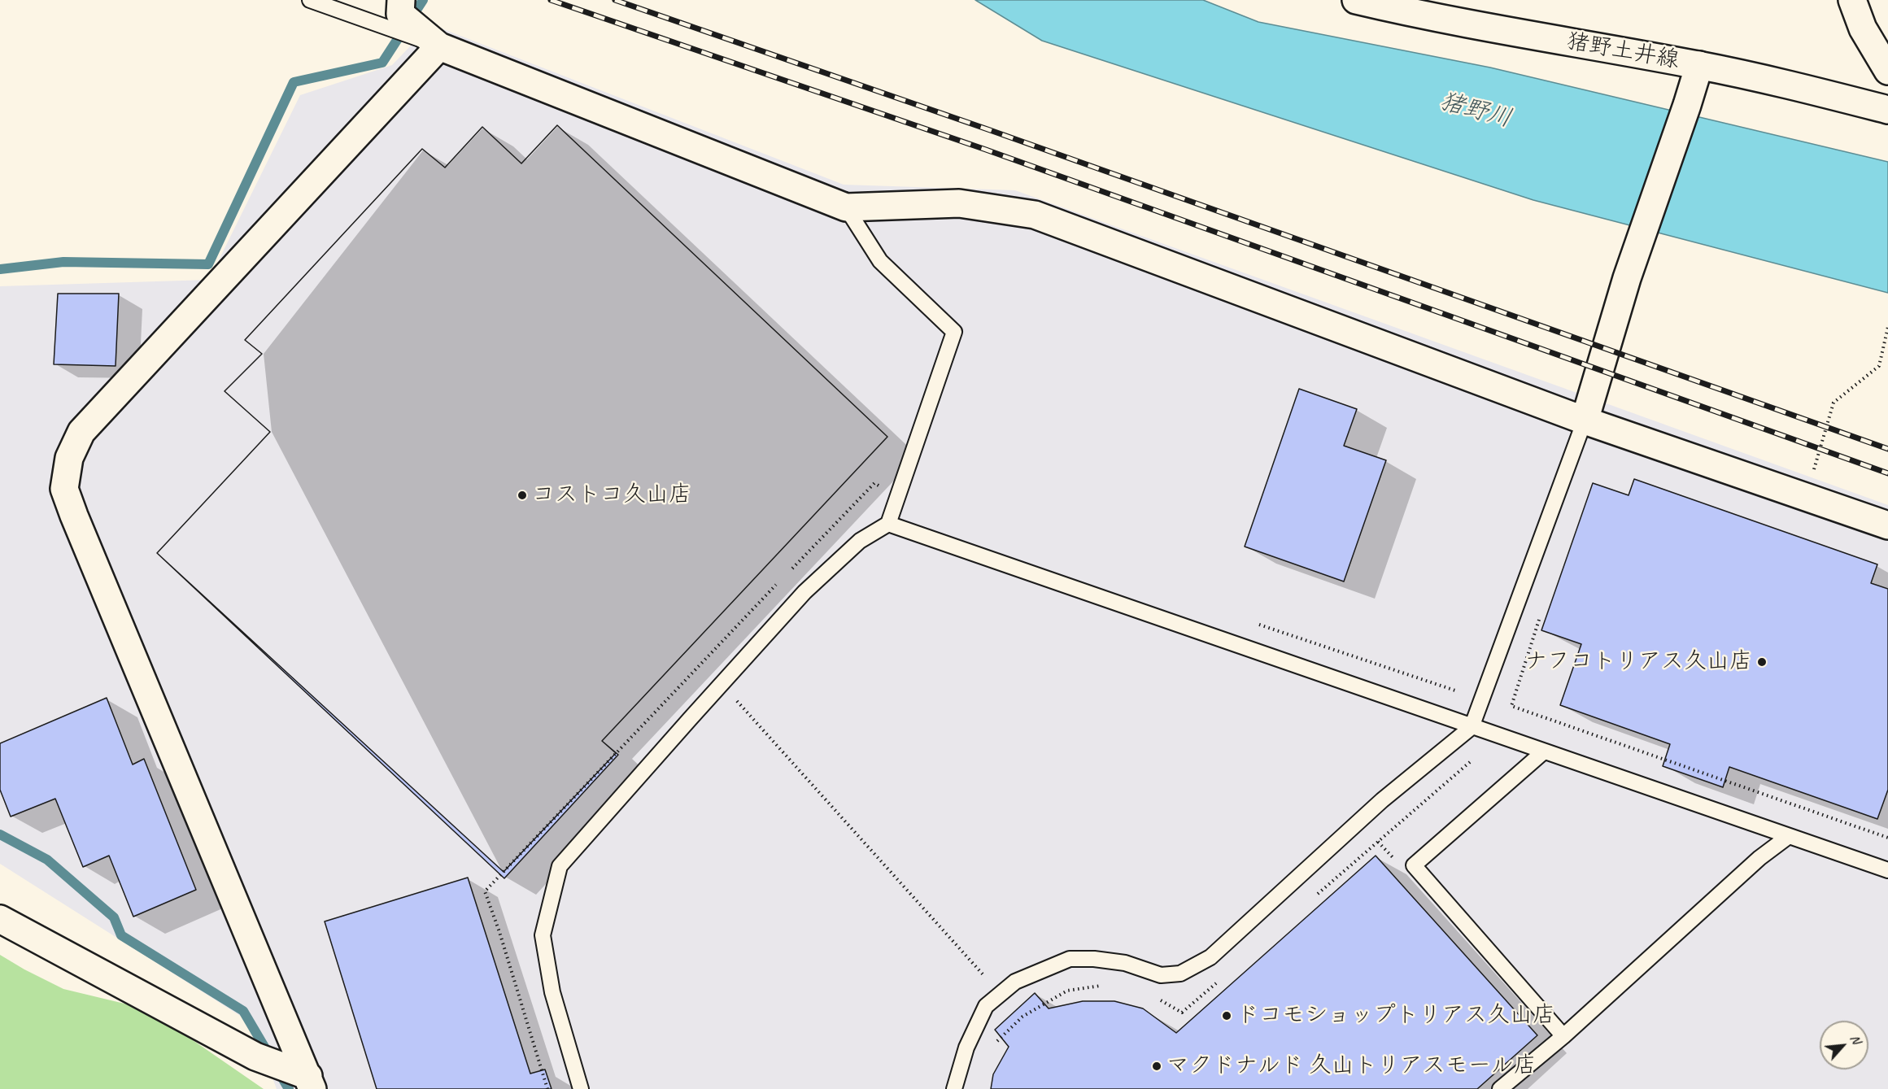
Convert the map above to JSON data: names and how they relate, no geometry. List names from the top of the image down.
{
  "streets": {
    "street": ["猪野土井線"]
  },
  "water": ["猪野川"],
  "places": [
    "コストコ久山店",
    "ナフコトリアス久山店",
    "ドコモショップトリアス久山店",
    "マクドナルド 久山トリアスモール店"
  ],
  "north": "top right"
}
